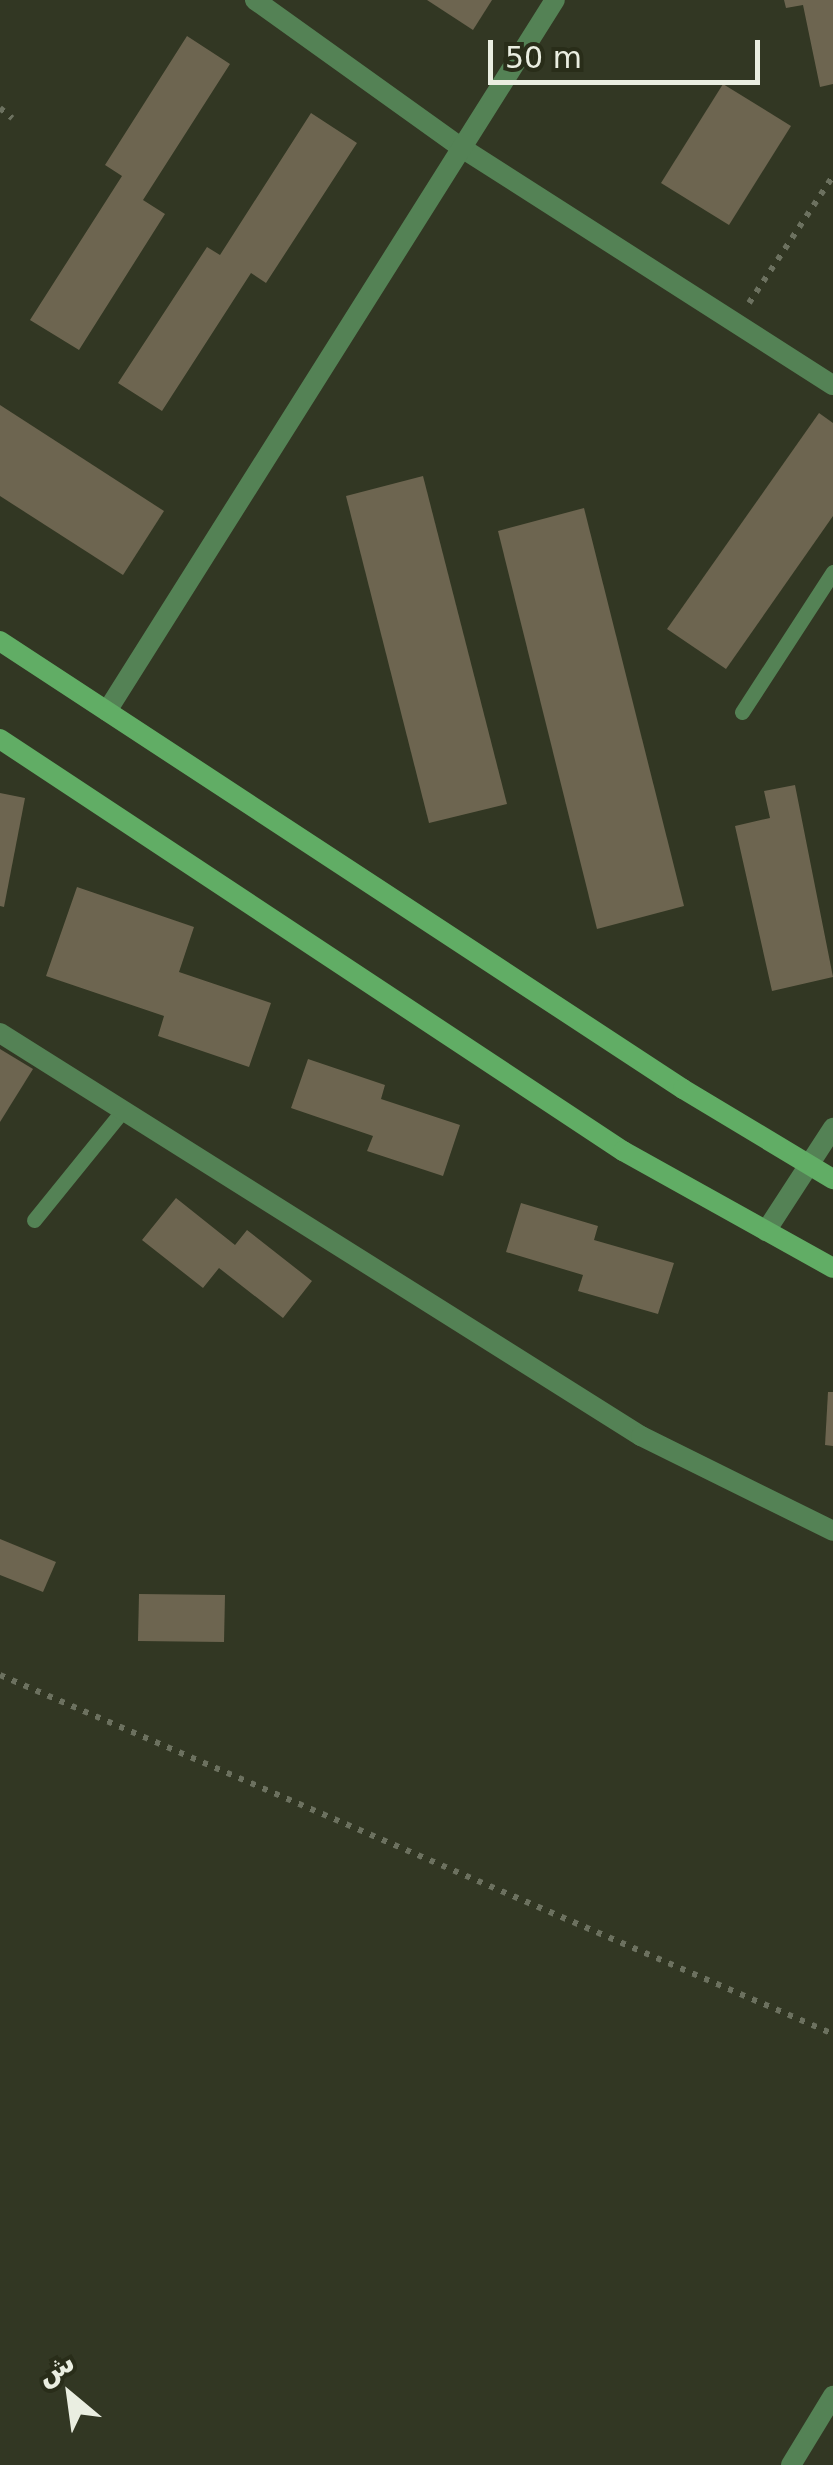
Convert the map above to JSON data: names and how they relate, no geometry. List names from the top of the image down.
{
  "scale_bar": "50 m",
  "north": "top left"
}
